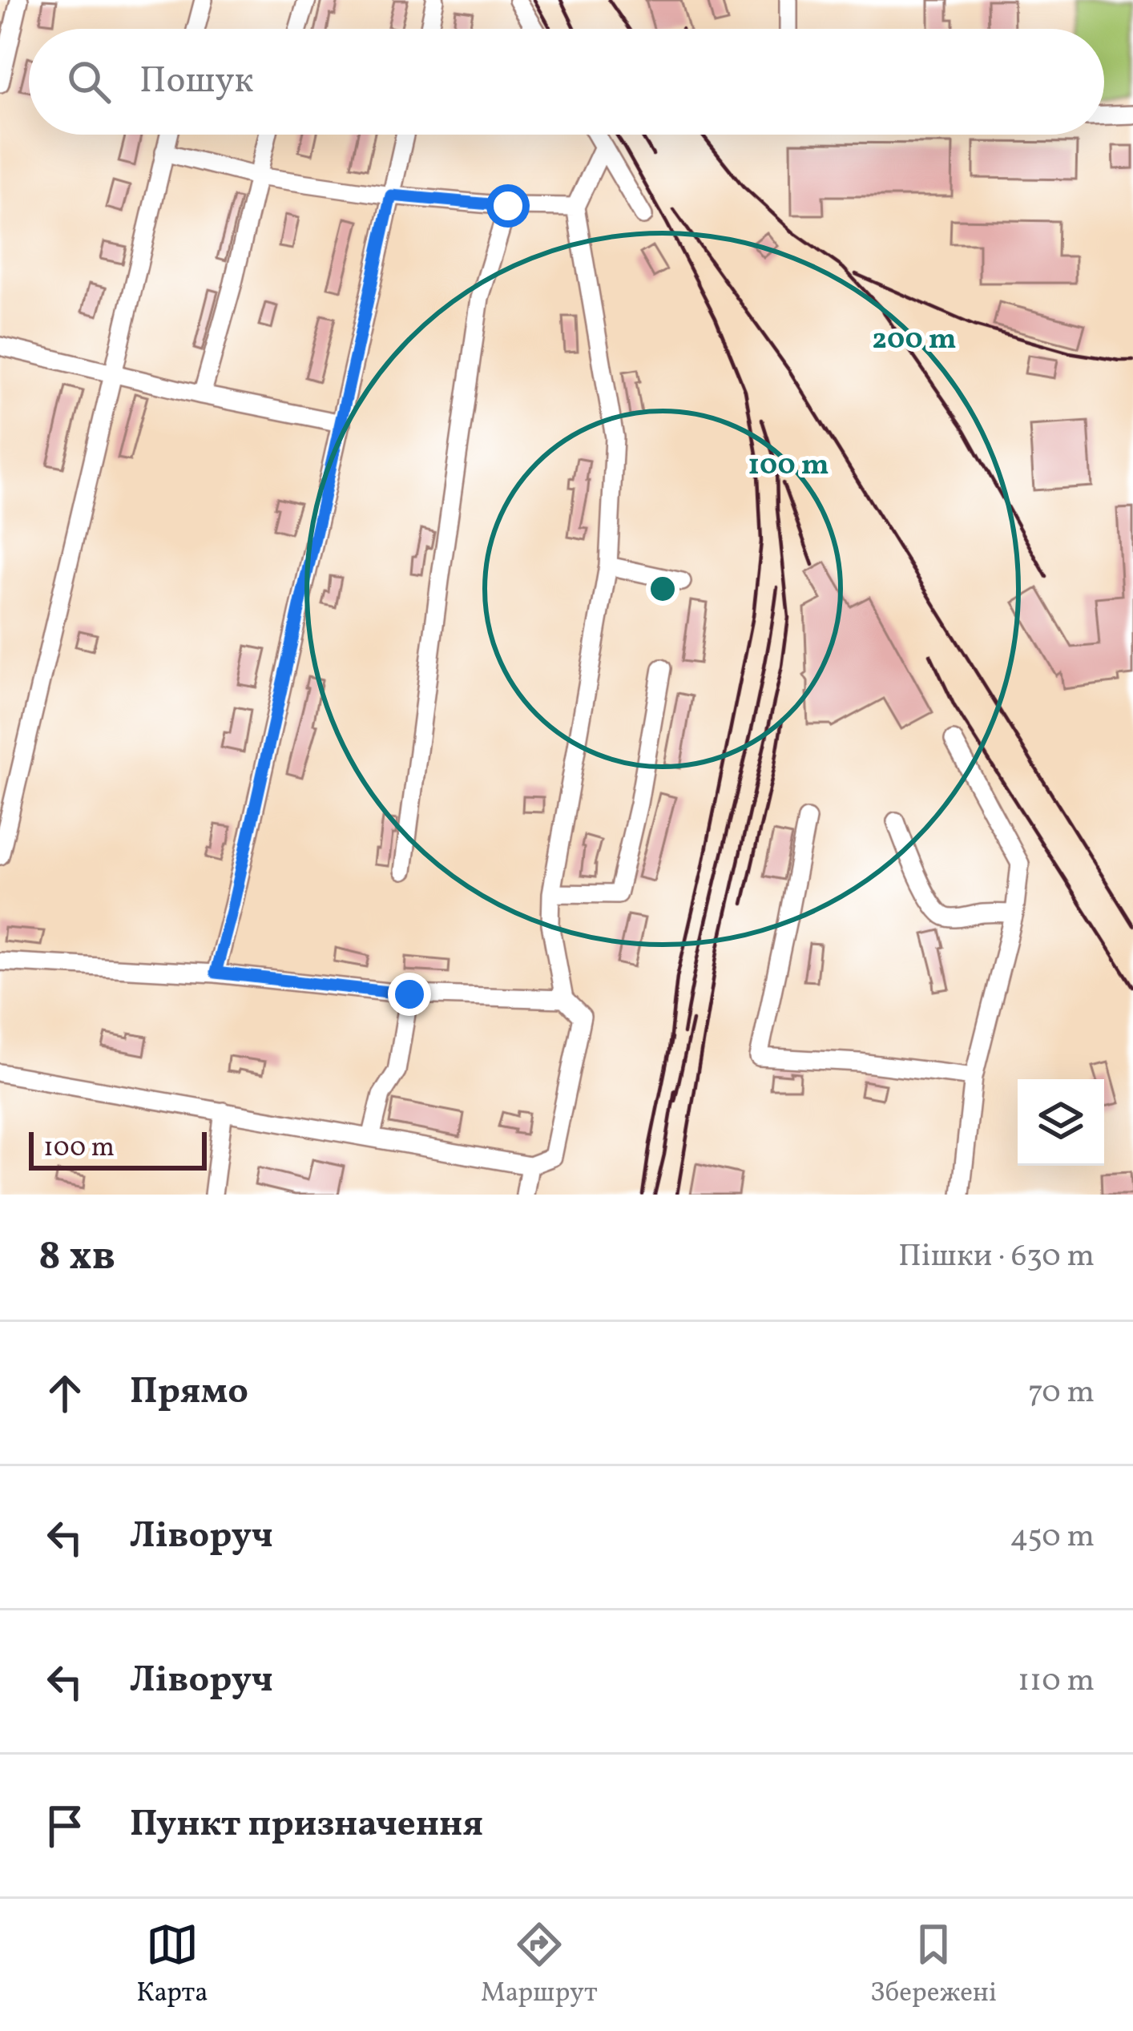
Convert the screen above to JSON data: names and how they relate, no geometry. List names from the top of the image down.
{
  "scale_bar": "100 m",
  "page": {
    "search": "Пошук",
    "scale": "100 m",
    "heading": ["8 хв", "Пішки · 630 m"],
    "list": [
      ["Прямо", "70 m"],
      ["Ліворуч", "450 m"],
      ["Ліворуч", "110 m"],
      "Пункт призначення"
    ],
    "nav": ["Карта", "Маршрут", "Збережені"]
  },
  "rings": ["200 m", "100 m"]
}
